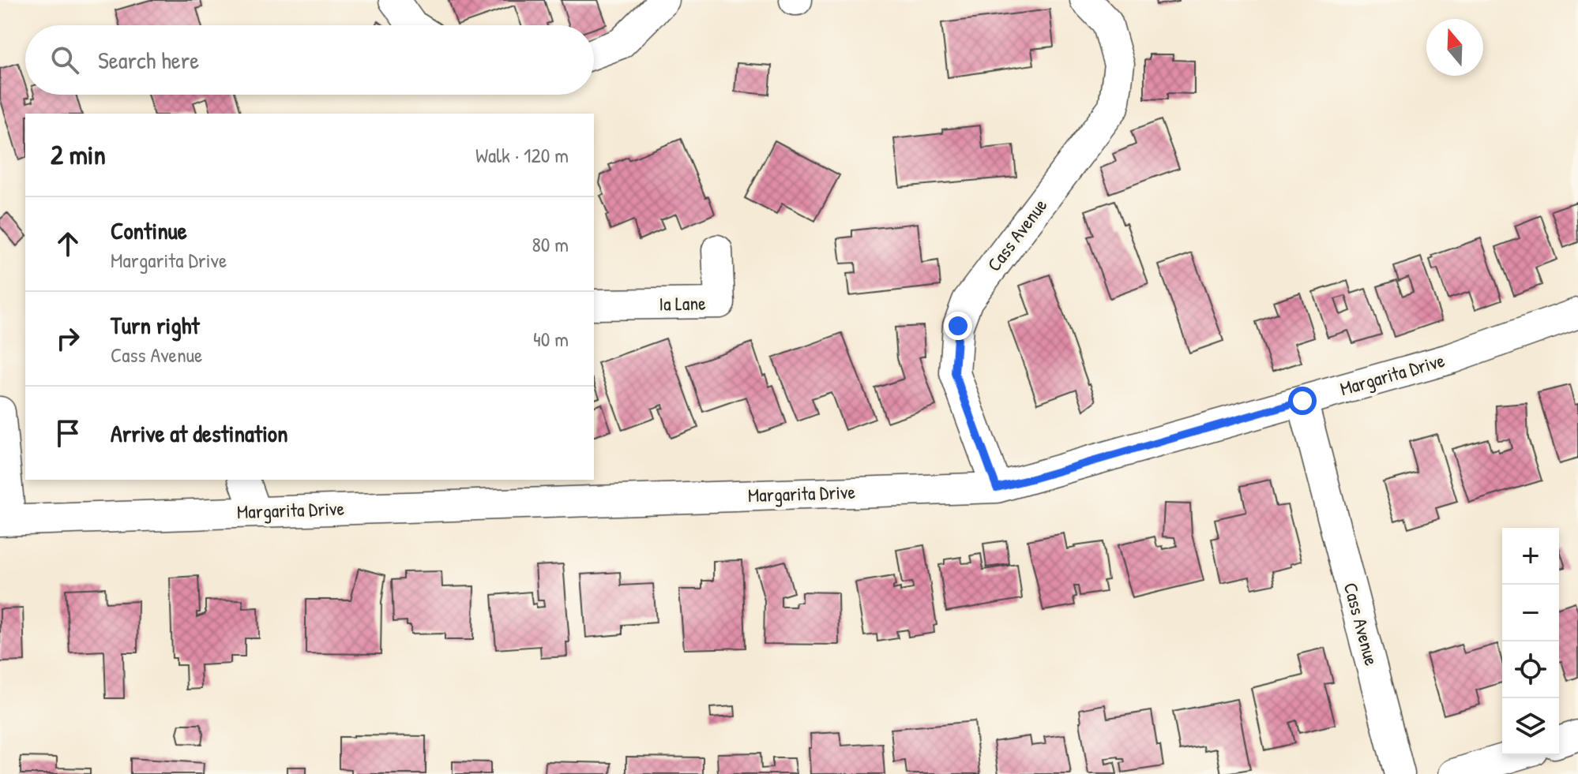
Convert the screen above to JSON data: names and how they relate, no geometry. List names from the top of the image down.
{
  "streets": {
    "street": ["Cass Avenue", "Ia Lane", "Margarita Drive"]
  },
  "crossings": [
    ["Cass Avenue", "Margarita Drive"]
  ],
  "north": "top",
  "page": {
    "search": "Search here",
    "heading": ["2 min", "Walk · 120 m"],
    "list": [
      ["Continue", "Margarita Drive", "80 m"],
      ["Turn right", "Cass Avenue", "40 m"],
      "Arrive at destination"
    ],
    "map_buttons": ["+", "−"]
  }
}
